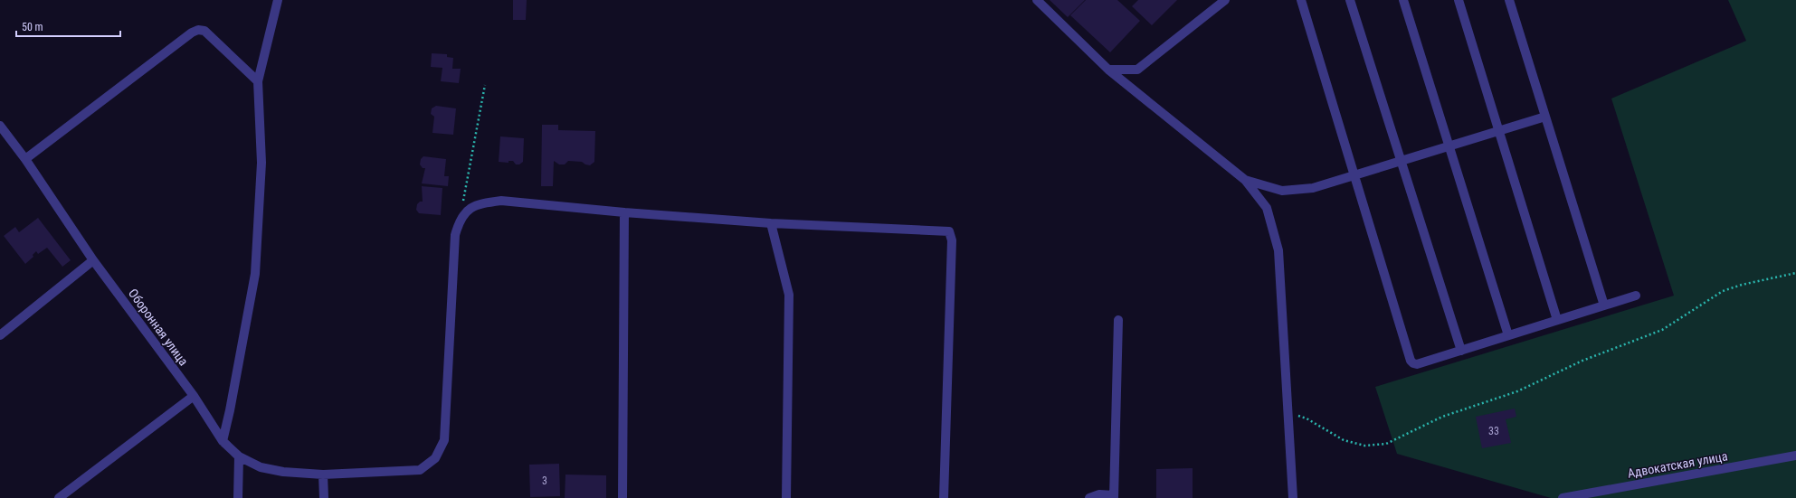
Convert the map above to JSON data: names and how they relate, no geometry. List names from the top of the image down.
{
  "streets": {
    "street": ["Оборонная улица", "Адвокатская улица"]
  },
  "house_numbers": ["33", "3"],
  "scale_bar": "50 m"
}
